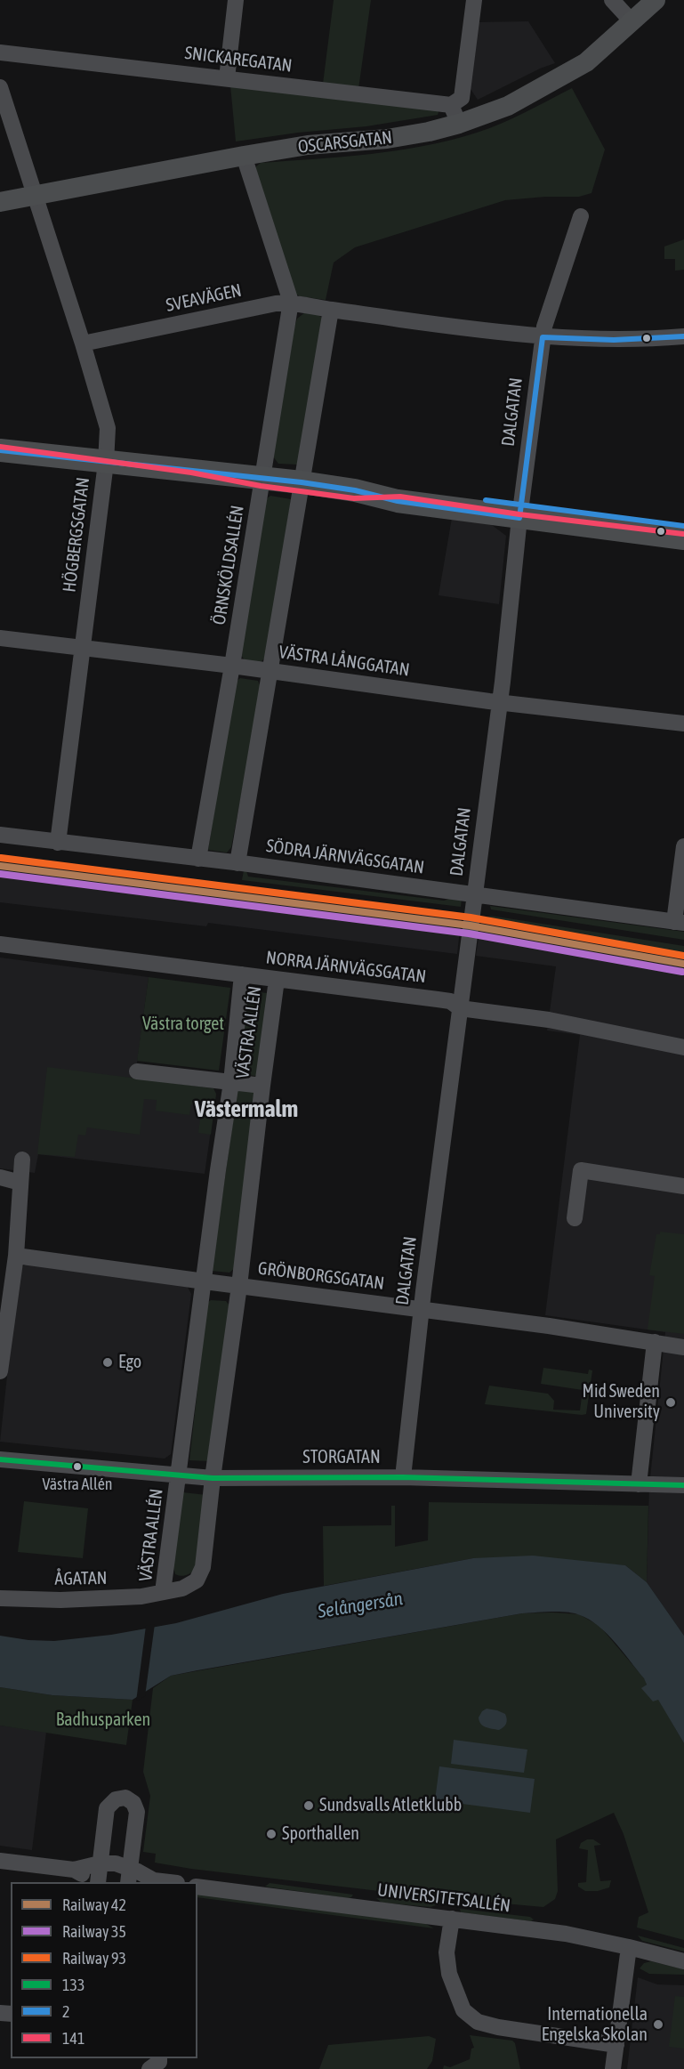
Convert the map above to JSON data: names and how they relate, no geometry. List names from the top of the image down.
{
  "streets": {
    "main road": ["OSCARSGATAN"],
    "street": [
      "SNICKAREGATAN",
      "SVEAVÄGEN",
      "DALGATAN",
      "HÖGBERGSGATAN",
      "ÖRNSKÖLDSALLÉN",
      "VÄSTRA LÅNGGATAN",
      "SÖDRA JÄRNVÄGSGATAN",
      "NORRA JÄRNVÄGSGATAN",
      "VÄSTRA ALLÉN",
      "GRÖNBORGSGATAN",
      "STORGATAN",
      "ÅGATAN",
      "UNIVERSITETSALLÉN"
    ]
  },
  "crossings": [
    ["SNICKAREGATAN", "OSCARSGATAN"],
    ["OSCARSGATAN", "HÖGBERGSGATAN"],
    ["OSCARSGATAN", "ÖRNSKÖLDSALLÉN"],
    ["SVEAVÄGEN", "DALGATAN"],
    ["SVEAVÄGEN", "HÖGBERGSGATAN"],
    ["SVEAVÄGEN", "ÖRNSKÖLDSALLÉN"],
    ["DALGATAN", "VÄSTRA LÅNGGATAN"],
    ["DALGATAN", "SÖDRA JÄRNVÄGSGATAN"],
    ["DALGATAN", "NORRA JÄRNVÄGSGATAN"],
    ["DALGATAN", "GRÖNBORGSGATAN"],
    ["DALGATAN", "STORGATAN"],
    ["HÖGBERGSGATAN", "VÄSTRA LÅNGGATAN"],
    ["HÖGBERGSGATAN", "SÖDRA JÄRNVÄGSGATAN"],
    ["ÖRNSKÖLDSALLÉN", "VÄSTRA LÅNGGATAN"],
    ["ÖRNSKÖLDSALLÉN", "SÖDRA JÄRNVÄGSGATAN"],
    ["NORRA JÄRNVÄGSGATAN", "VÄSTRA ALLÉN"],
    ["VÄSTRA ALLÉN", "GRÖNBORGSGATAN"],
    ["VÄSTRA ALLÉN", "STORGATAN"],
    ["VÄSTRA ALLÉN", "ÅGATAN"]
  ],
  "districts": ["Västermalm"],
  "water": ["Selångersån"],
  "parks": ["Västra torget", "Badhusparken"],
  "places": [
    "Ego",
    "Mid Sweden University",
    "Västra Allén",
    "Sundsvalls Atletklubb",
    "Sporthallen",
    "Internationella Engelska Skolan"
  ],
  "lines": [
    "transit line 2",
    "transit line 141",
    "rail line 93",
    "rail line 42",
    "rail line 35",
    "transit line 133"
  ],
  "legend": [
    "Railway 42",
    "Railway 35",
    "Railway 93",
    "133",
    "2",
    "141"
  ]
}
